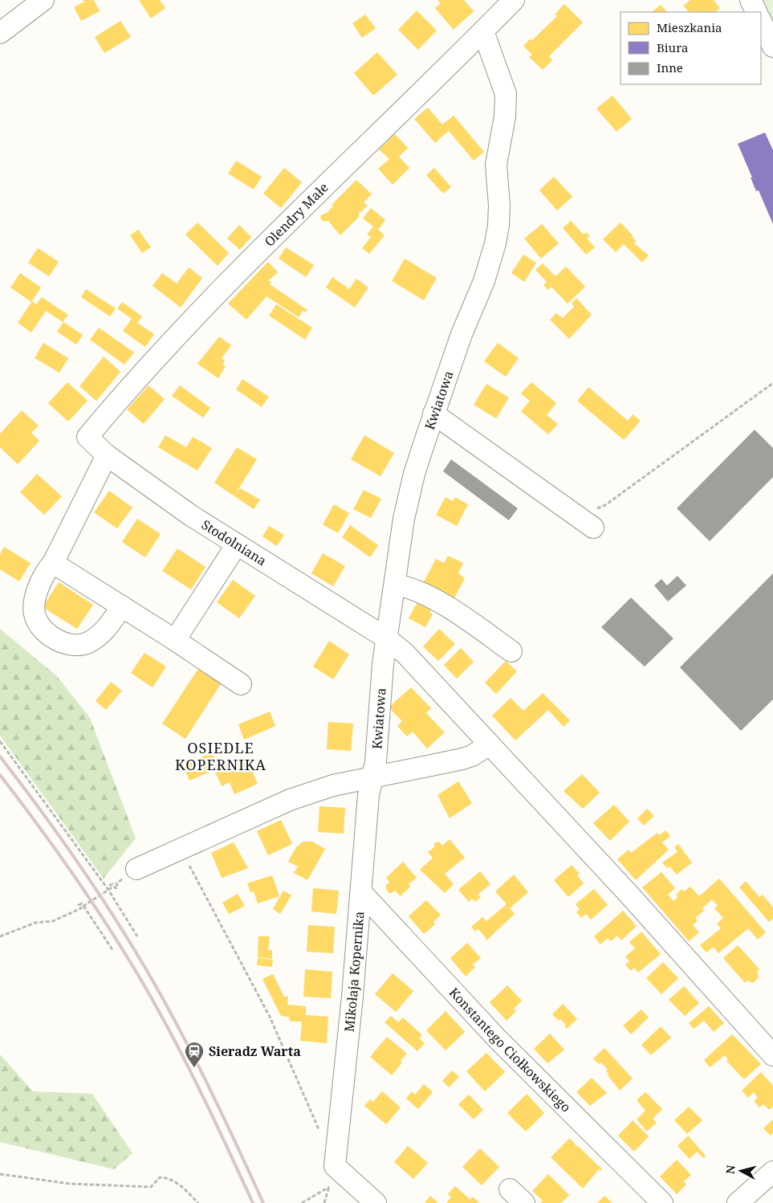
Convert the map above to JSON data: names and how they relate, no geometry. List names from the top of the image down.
{
  "streets": {
    "street": [
      "Olendry Małe",
      "Kwiatowa",
      "Stodolniana",
      "Mikołaja Kopernika",
      "Konstantego Ciołkowskiego"
    ]
  },
  "crossings": [
    ["Olendry Małe", "Kwiatowa"],
    ["Olendry Małe", "Stodolniana"],
    ["Kwiatowa", "Stodolniana"],
    ["Kwiatowa", "Mikołaja Kopernika"],
    ["Mikołaja Kopernika", "Konstantego Ciołkowskiego"]
  ],
  "districts": ["OSIEDLE KOPERNIKA"],
  "places": {
    "station": ["Sieradz Warta"]
  },
  "legend": ["Mieszkania", "Biura", "Inne"],
  "north": "left"
}
